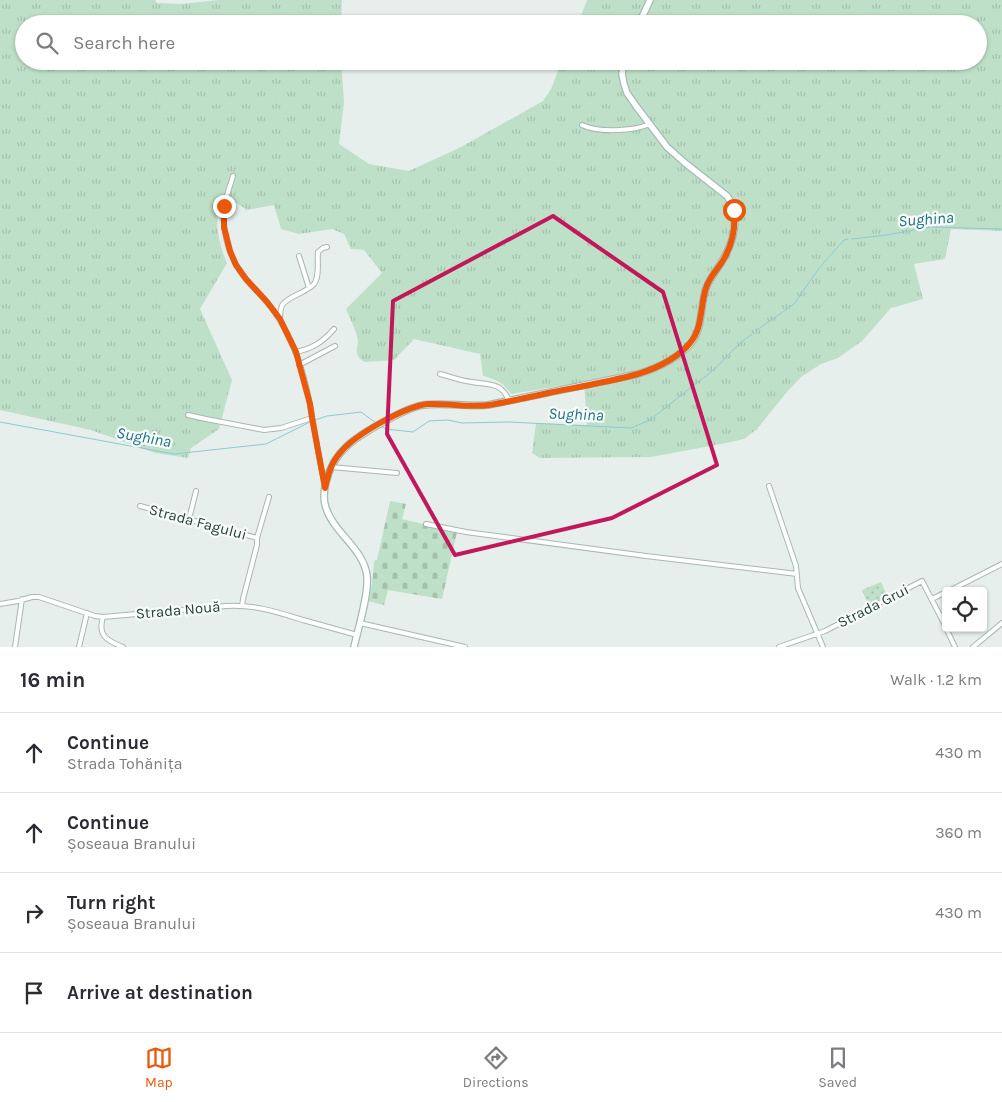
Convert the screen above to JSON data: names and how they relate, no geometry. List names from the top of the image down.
{
  "streets": {
    "street": ["Strada Fagului", "Strada Grui", "Strada Nouă"]
  },
  "crossings": [
    ["Strada Fagului", "Strada Nouă"]
  ],
  "water": ["Sughina"],
  "page": {
    "search": "Search here",
    "heading": ["16 min", "Walk · 1.2 km"],
    "list": [
      ["Continue", "Strada Tohănița", "430 m"],
      ["Continue", "Șoseaua Branului", "360 m"],
      ["Turn right", "Șoseaua Branului", "430 m"],
      "Arrive at destination"
    ],
    "nav": ["Map", "Directions", "Saved"]
  }
}
